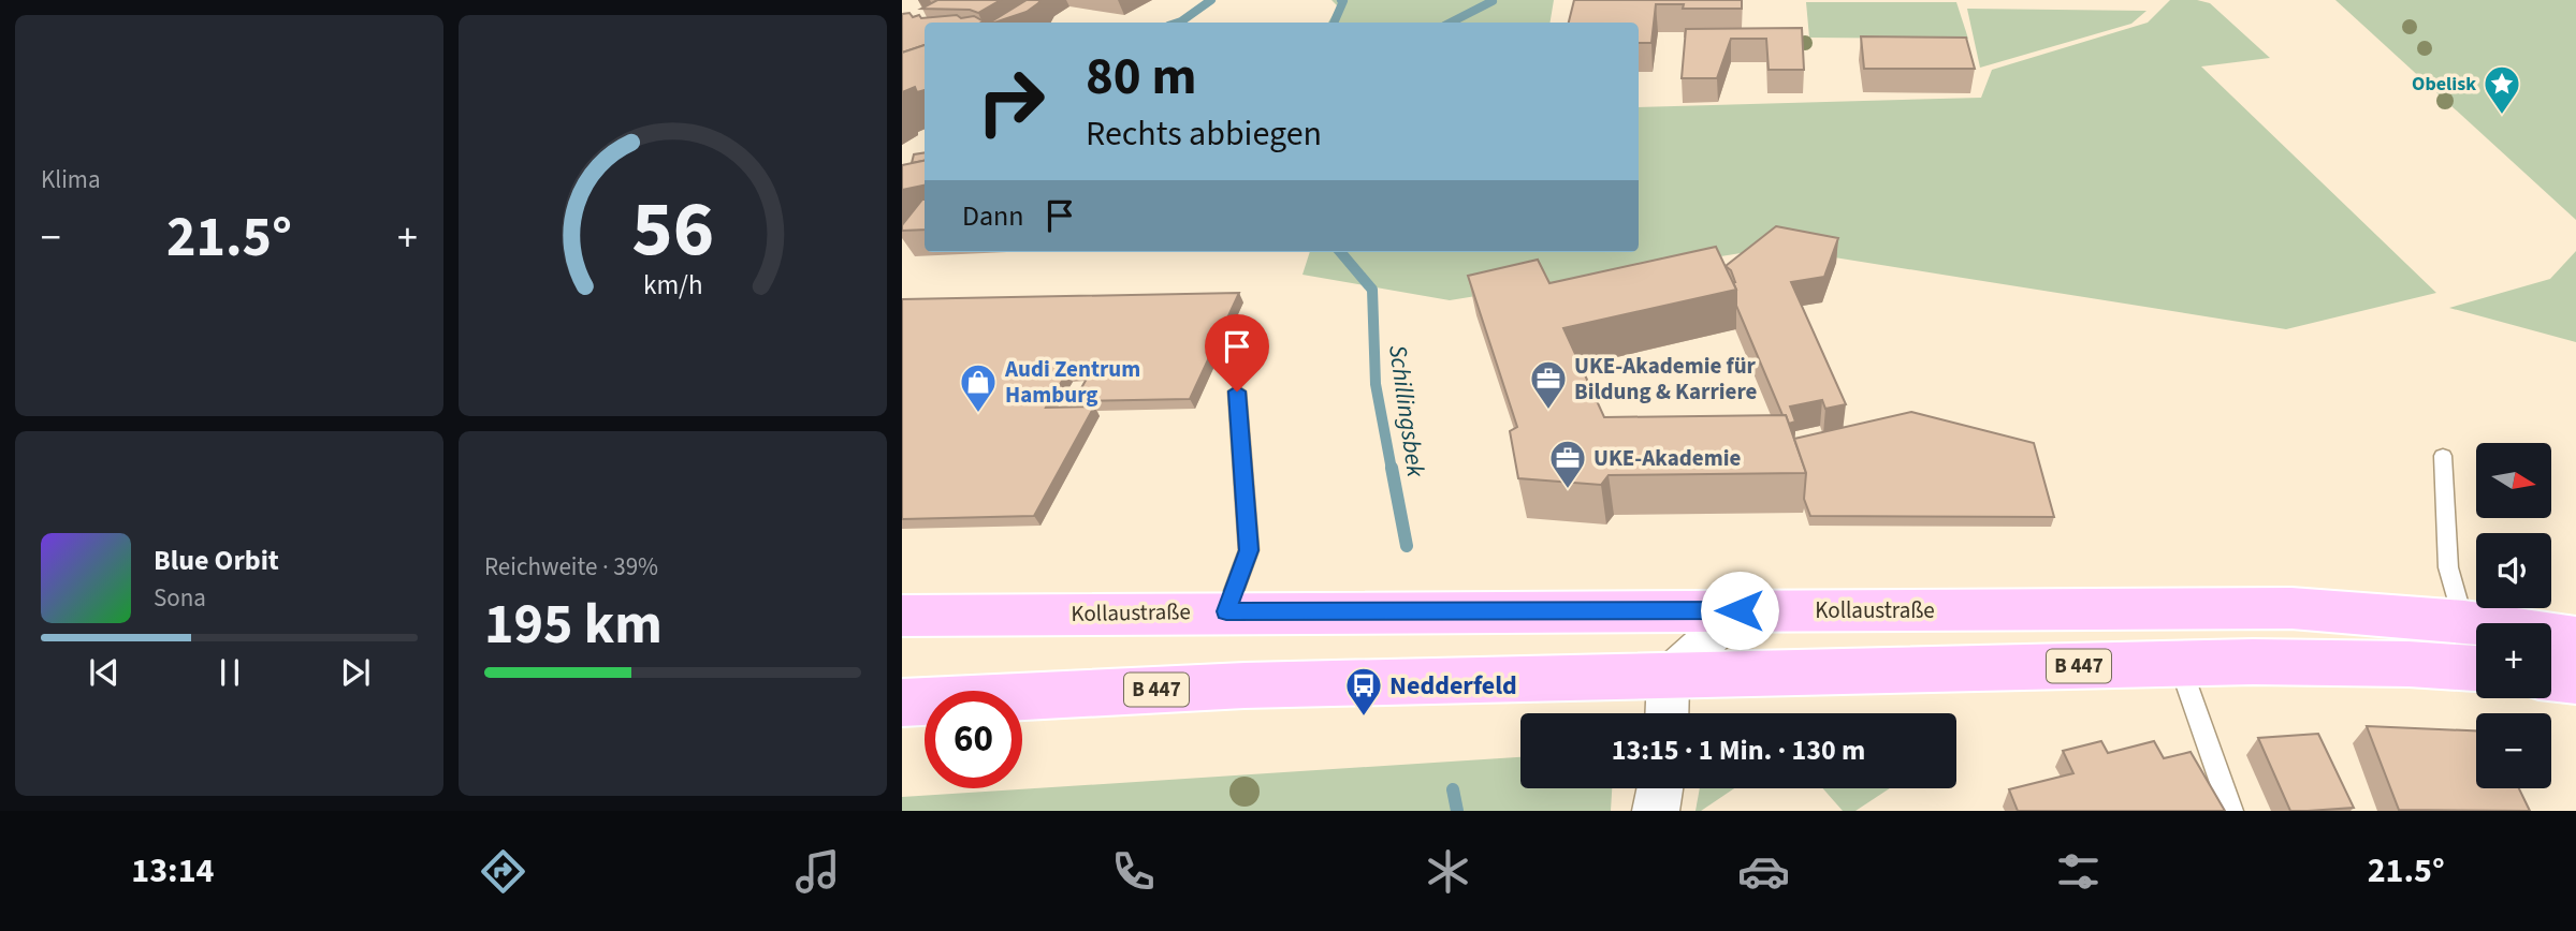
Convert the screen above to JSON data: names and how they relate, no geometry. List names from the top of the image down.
{
  "streets": {
    "main road": ["Kollaustraße", "B 447"]
  },
  "water": ["Schillingsbek"],
  "places": {
    "place": ["Obelisk"],
    "office": ["UKE-Akademie für Bildung & Karriere", "UKE-Akademie"],
    "shop": ["Audi Zentrum Hamburg"],
    "bus stop": ["Nedderfeld"]
  },
  "north": "right",
  "page": {
    "tile": [
      "Klima",
      ["Reichweite · 39%", "195 km"]
    ],
    "turn": ["80 m", "Rechts abbiegen"],
    "then": "Dann",
    "heat": ["−", "21.5°", "+"],
    "map_buttons": ["+", "−"],
    "song": ["Blue Orbit", "Sona"],
    "limit": "60",
    "trip": "13:15 · 1 Min. · 130 m",
    "tabs": ["13:14", "21.5°"],
    "gauge": ["56", "km/h"]
  }
}
